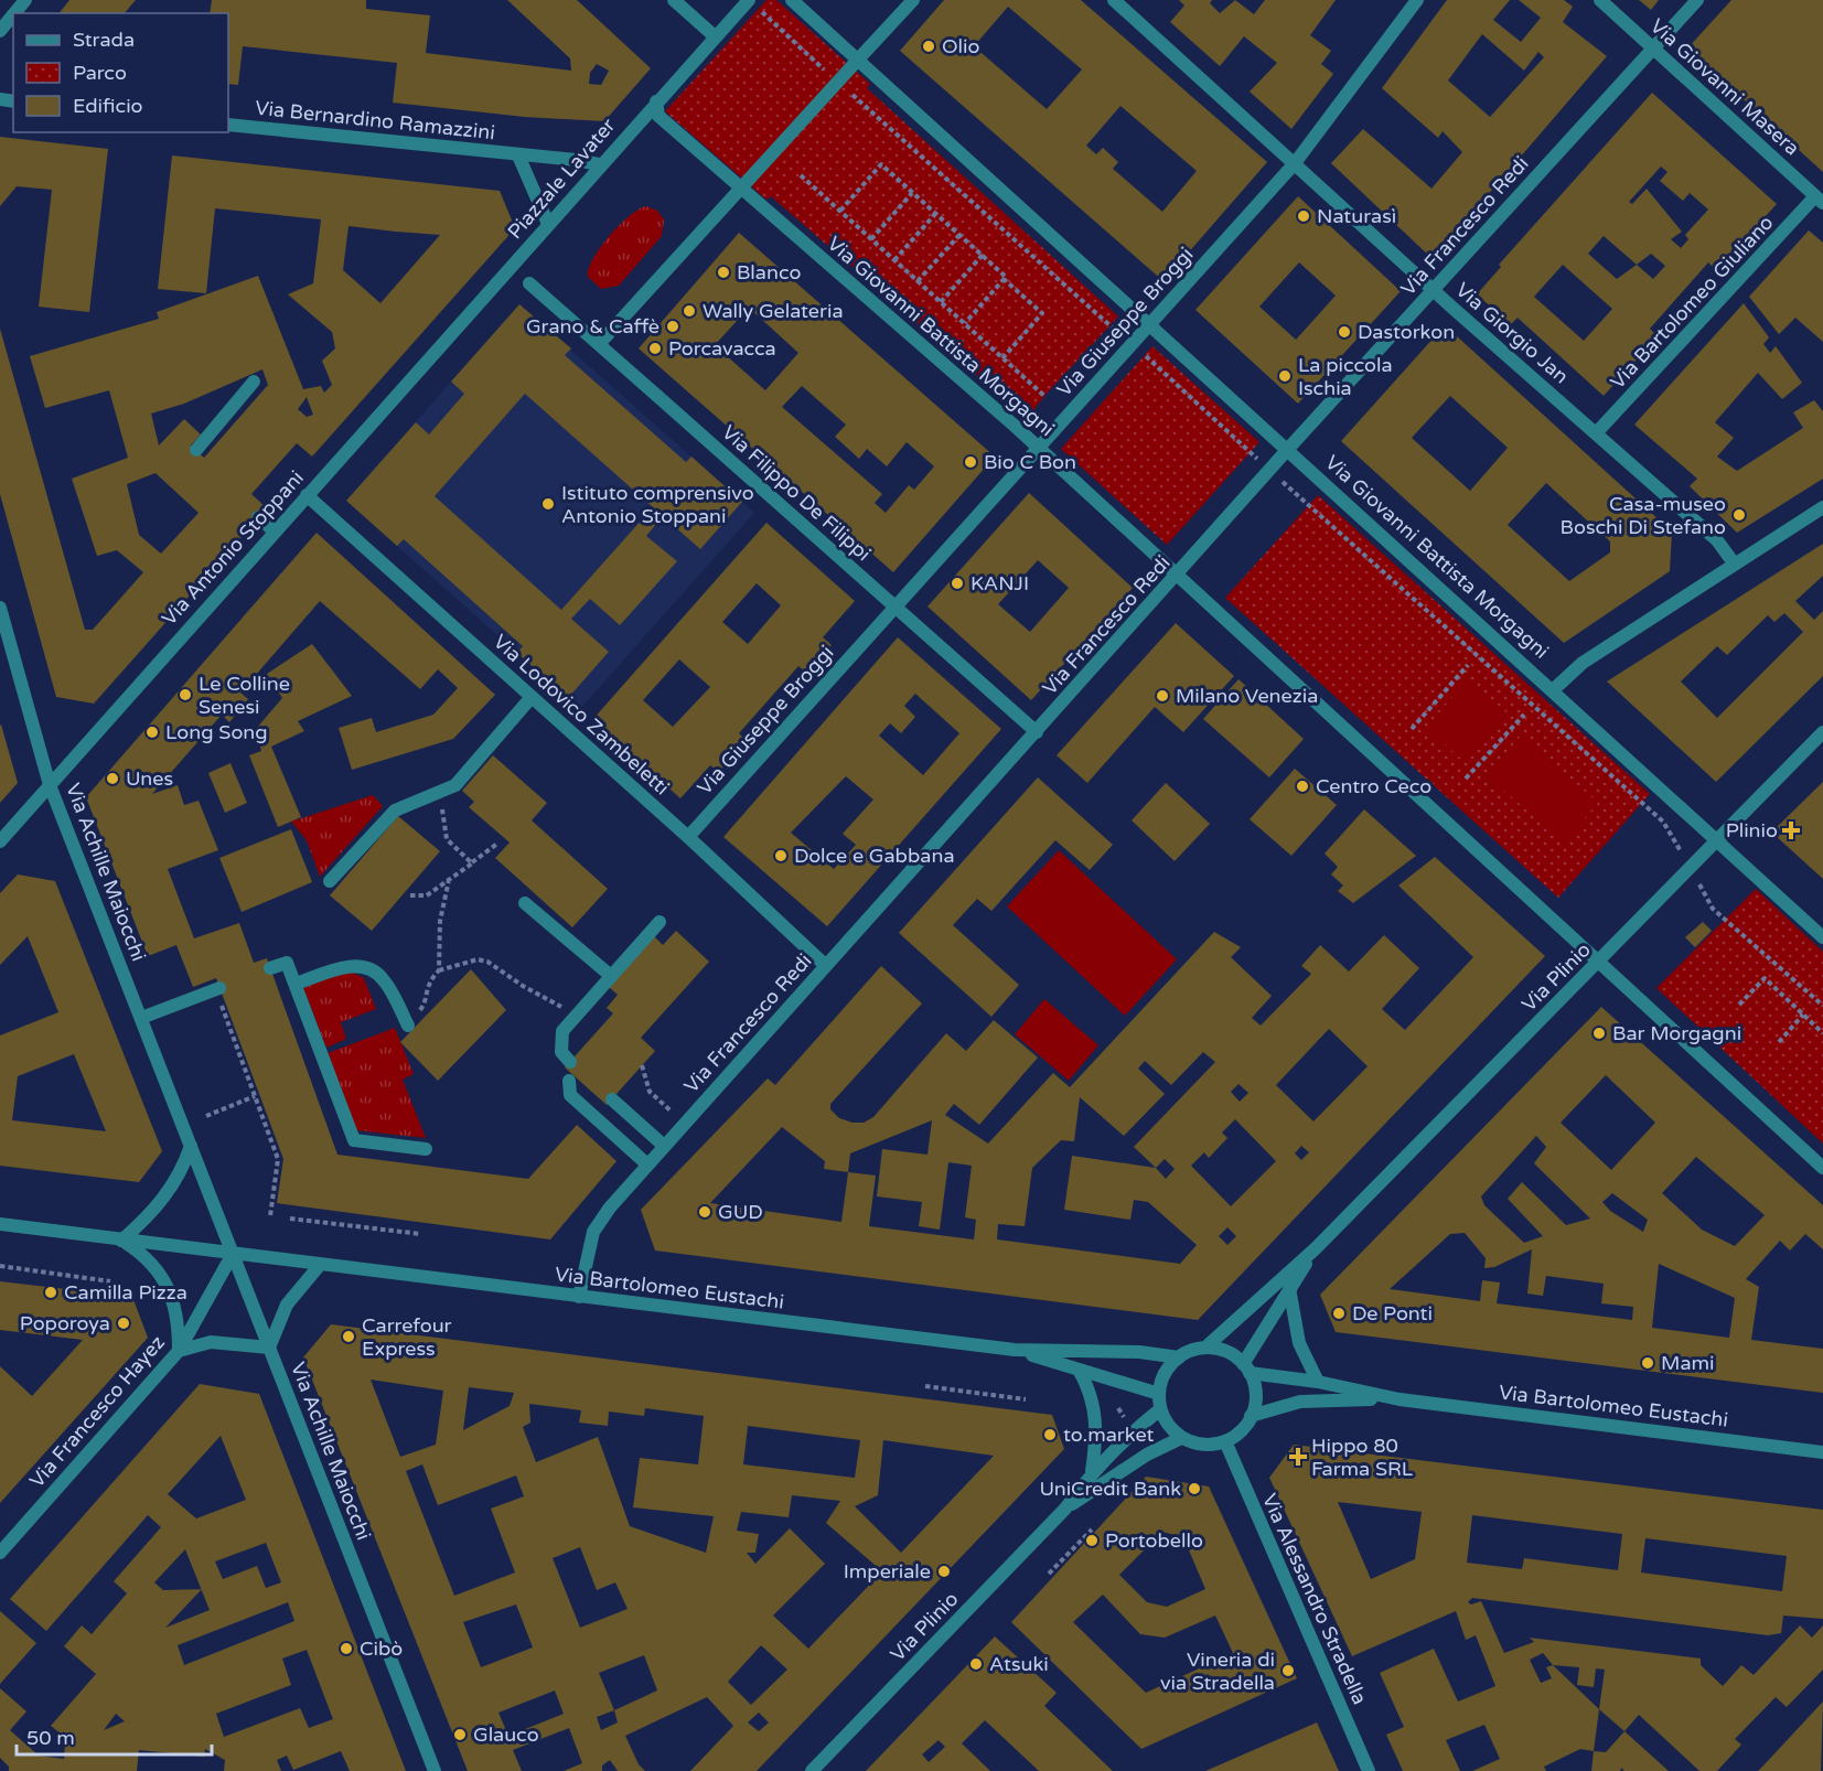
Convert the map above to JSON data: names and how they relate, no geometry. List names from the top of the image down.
{
  "streets": {
    "street": [
      "Via Giovanni Masera",
      "Via Bernardino Ramazzini",
      "Piazzale Lavater",
      "Via Francesco Redi",
      "Via Bartolomeo Giuliano",
      "Via Giuseppe Broggi",
      "Via Giorgio Jan",
      "Via Giovanni Battista Morgagni",
      "Via Filippo De Filippi",
      "Via Antonio Stoppani",
      "Via Lodovico Zambeletti",
      "Via Achille Maiocchi",
      "Via Plinio",
      "Via Bartolomeo Eustachi",
      "Via Francesco Hayez",
      "Via Alessandro Stradella"
    ]
  },
  "crossings": [
    ["Via Giovanni Masera", "Via Francesco Redi"],
    ["Via Giovanni Masera", "Via Bartolomeo Giuliano"],
    ["Via Bernardino Ramazzini", "Piazzale Lavater"],
    ["Piazzale Lavater", "Via Antonio Stoppani"],
    ["Via Francesco Redi", "Via Giorgio Jan"],
    ["Via Francesco Redi", "Via Giovanni Battista Morgagni"],
    ["Via Francesco Redi", "Via Filippo De Filippi"],
    ["Via Francesco Redi", "Via Lodovico Zambeletti"],
    ["Via Francesco Redi", "Via Bartolomeo Eustachi"],
    ["Via Bartolomeo Giuliano", "Via Giorgio Jan"],
    ["Via Giuseppe Broggi", "Via Giorgio Jan"],
    ["Via Giuseppe Broggi", "Via Giovanni Battista Morgagni"],
    ["Via Giuseppe Broggi", "Via Filippo De Filippi"],
    ["Via Giuseppe Broggi", "Via Lodovico Zambeletti"],
    ["Via Giovanni Battista Morgagni", "Via Plinio"],
    ["Via Antonio Stoppani", "Via Lodovico Zambeletti"],
    ["Via Antonio Stoppani", "Via Achille Maiocchi"],
    ["Via Achille Maiocchi", "Via Bartolomeo Eustachi"],
    ["Via Achille Maiocchi", "Via Francesco Hayez"],
    ["Via Plinio", "Via Bartolomeo Eustachi"],
    ["Via Plinio", "Via Alessandro Stradella"],
    ["Via Bartolomeo Eustachi", "Via Francesco Hayez"],
    ["Via Bartolomeo Eustachi", "Via Alessandro Stradella"]
  ],
  "places": {
    "other": [
      "Olio",
      "Naturasì",
      "Blanco",
      "Wally Gelateria",
      "Grano & Caffè",
      "Dastorkon",
      "Porcavacca",
      "La piccola Ischia",
      "Bio C Bon",
      "Istituto comprensivo Antonio Stoppani",
      "Casa-museo Boschi Di Stefano",
      "KANJI",
      "Le Colline Senesi",
      "Milano Venezia",
      "Long Song",
      "Unes",
      "Centro Ceco",
      "Dolce e Gabbana",
      "Bar Morgagni",
      "GUD",
      "Camilla Pizza",
      "De Ponti",
      "Poporoya",
      "Carrefour Express",
      "Mami",
      "to.market",
      "UniCredit Bank",
      "Portobello",
      "Imperiale",
      "Cibò",
      "Atsuki",
      "Vineria di via Stradella",
      "Glauco"
    ],
    "health": ["Plinio", "Hippo 80 Farma SRL"]
  },
  "legend": ["Strada", "Parco", "Edificio"],
  "scale_bar": "50 m"
}
